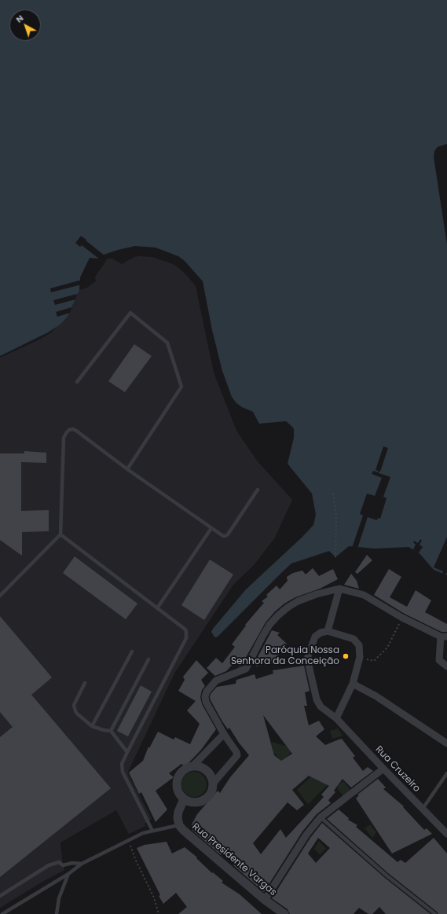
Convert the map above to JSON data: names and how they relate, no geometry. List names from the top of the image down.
{
  "streets": {
    "street": ["Rua Cruzeiro", "Rua Presidente Vargas"]
  },
  "places": ["Paróquia Nossa Senhora da Conceição"],
  "north": "top left"
}
